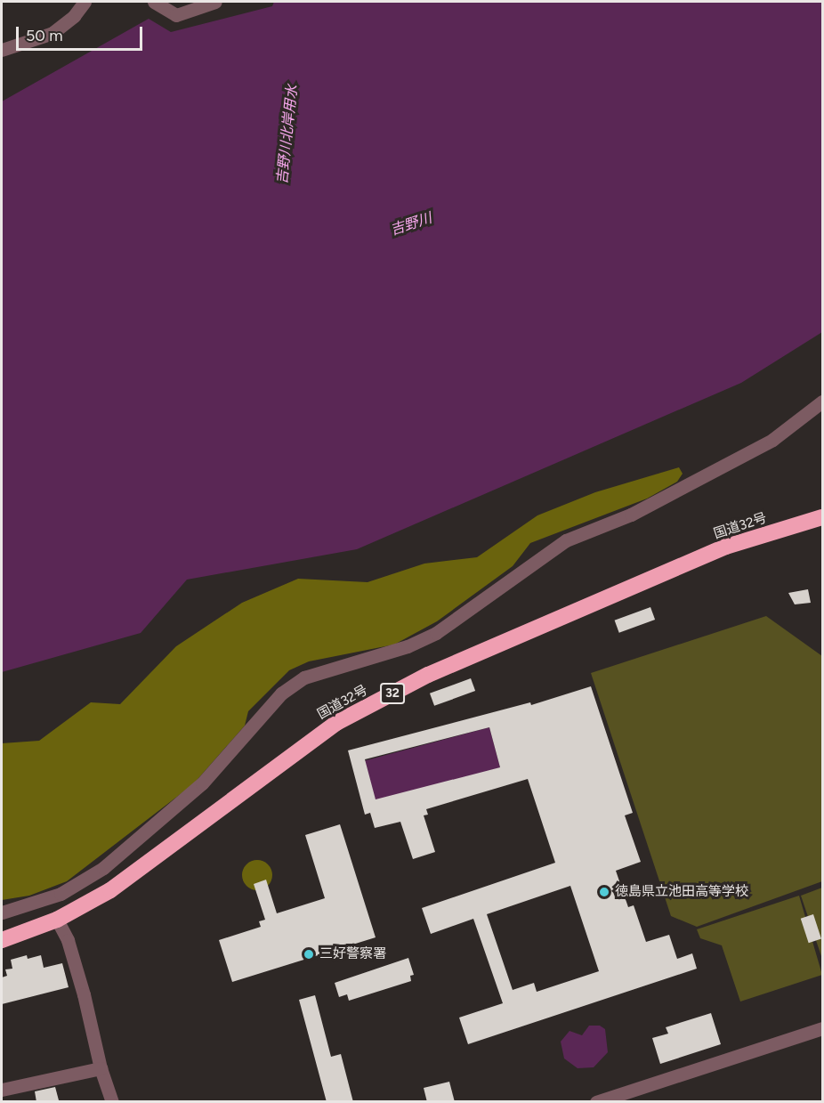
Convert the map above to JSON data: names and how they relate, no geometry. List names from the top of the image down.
{
  "streets": {
    "highway": ["国道32号", "32"]
  },
  "water": ["吉野川北岸用水", "吉野川"],
  "places": ["徳島県立池田高等学校", "三好警察署"],
  "scale_bar": "50 m"
}
